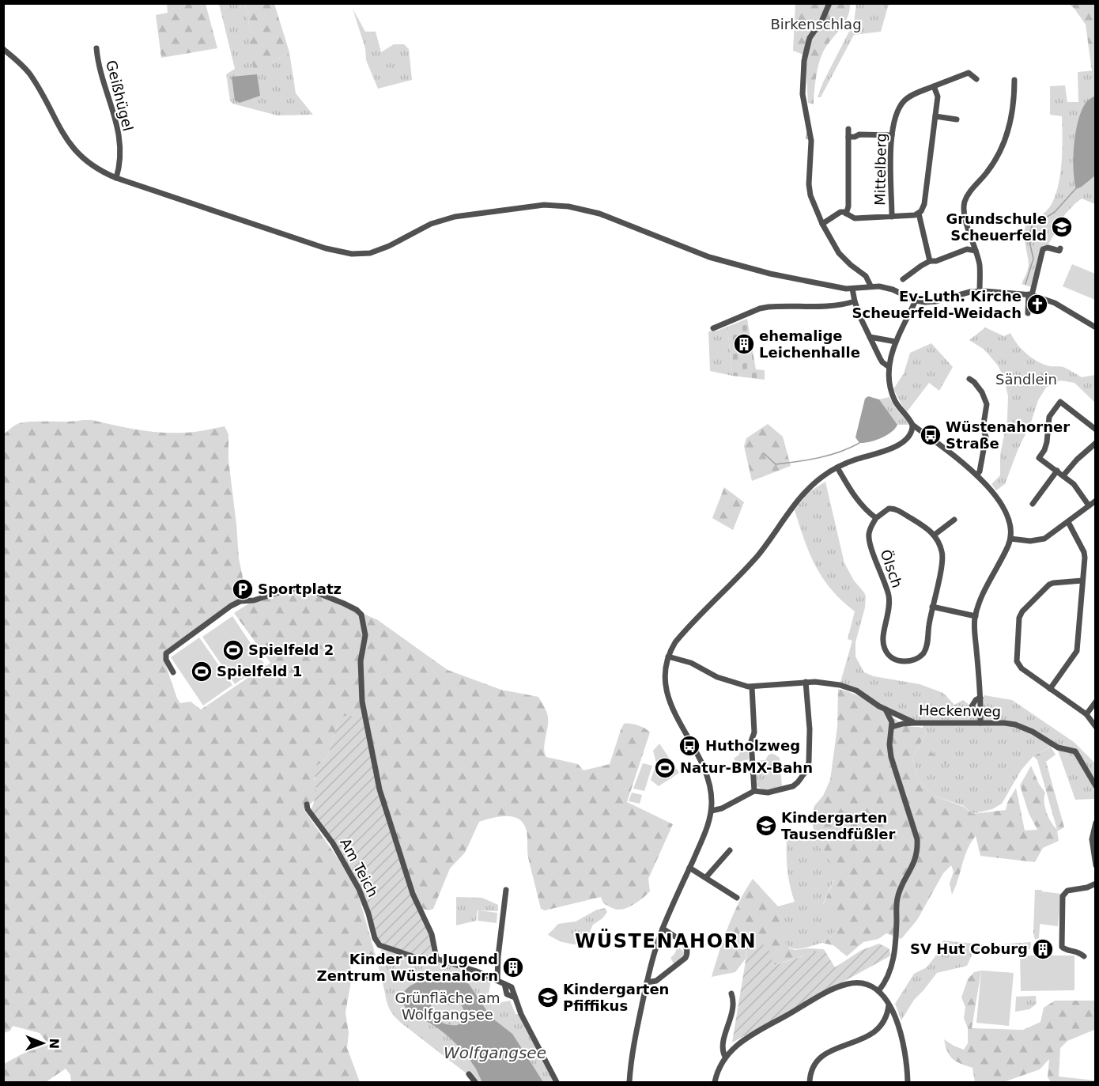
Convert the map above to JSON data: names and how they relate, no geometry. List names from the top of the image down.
{
  "streets": {
    "street": [
      "Geißhügel",
      "Mittelberg",
      "Ölsch",
      "Heckenweg",
      "Am Teich"
    ]
  },
  "districts": ["WÜSTENAHORN"],
  "water": ["Wolfgangsee"],
  "parks": ["Birkenschlag", "Sändlein", "Grünfläche am Wolfgangsee"],
  "places": {
    "school or university": ["Grundschule Scheuerfeld", "Kindergarten Tausendfüßler", "Kindergarten Pfiffikus"],
    "church": ["Ev-Luth. Kirche Scheuerfeld-Weidach"],
    "building": ["ehemalige Leichenhalle", "SV Hut Coburg", "Kinder und Jugend Zentrum Wüstenahorn"],
    "bus stop": ["Wüstenahorner Straße", "Hutholzweg"],
    "parking": ["Sportplatz"],
    "sports": ["Spielfeld 2", "Spielfeld 1", "Natur-BMX-Bahn"]
  },
  "north": "right"
}
